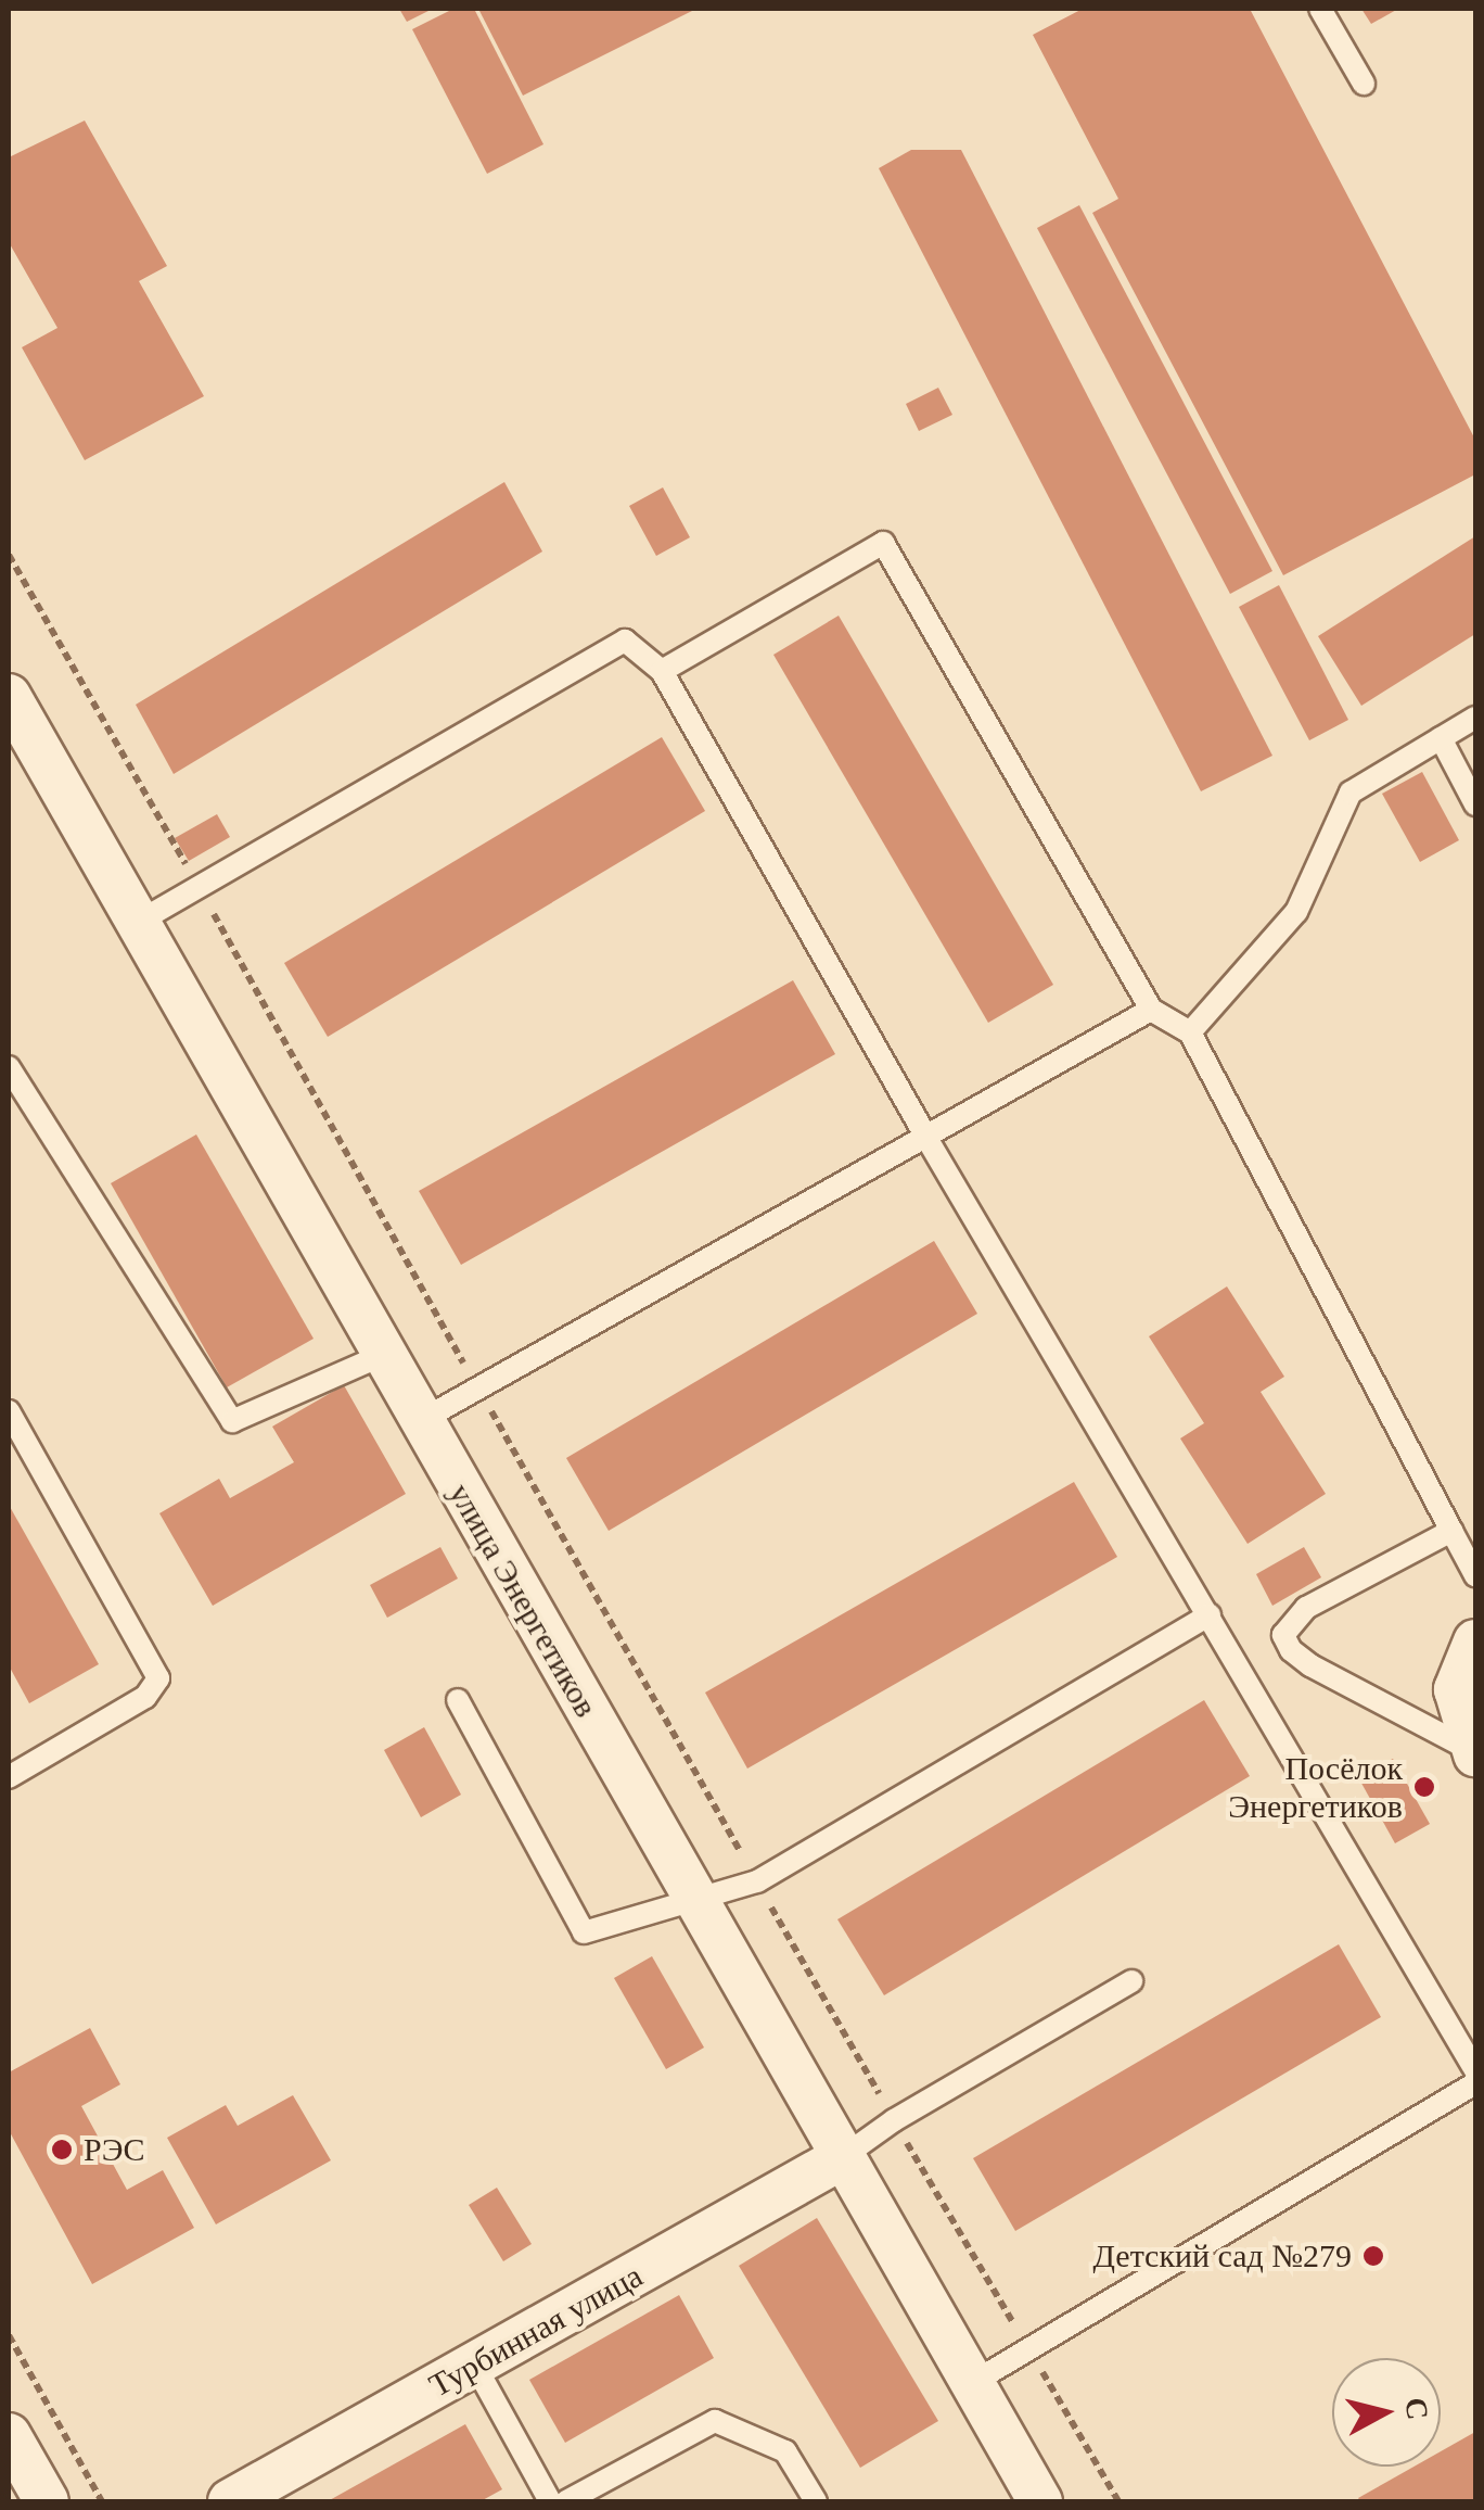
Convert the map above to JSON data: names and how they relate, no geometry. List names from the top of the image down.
{
  "streets": {
    "street": ["улица Энергетиков", "Турбинная улица"]
  },
  "crossings": [
    ["улица Энергетиков", "Турбинная улица"]
  ],
  "places": ["Посёлок Энергетиков", "РЭС", "Детский сад №279"],
  "north": "right"
}
